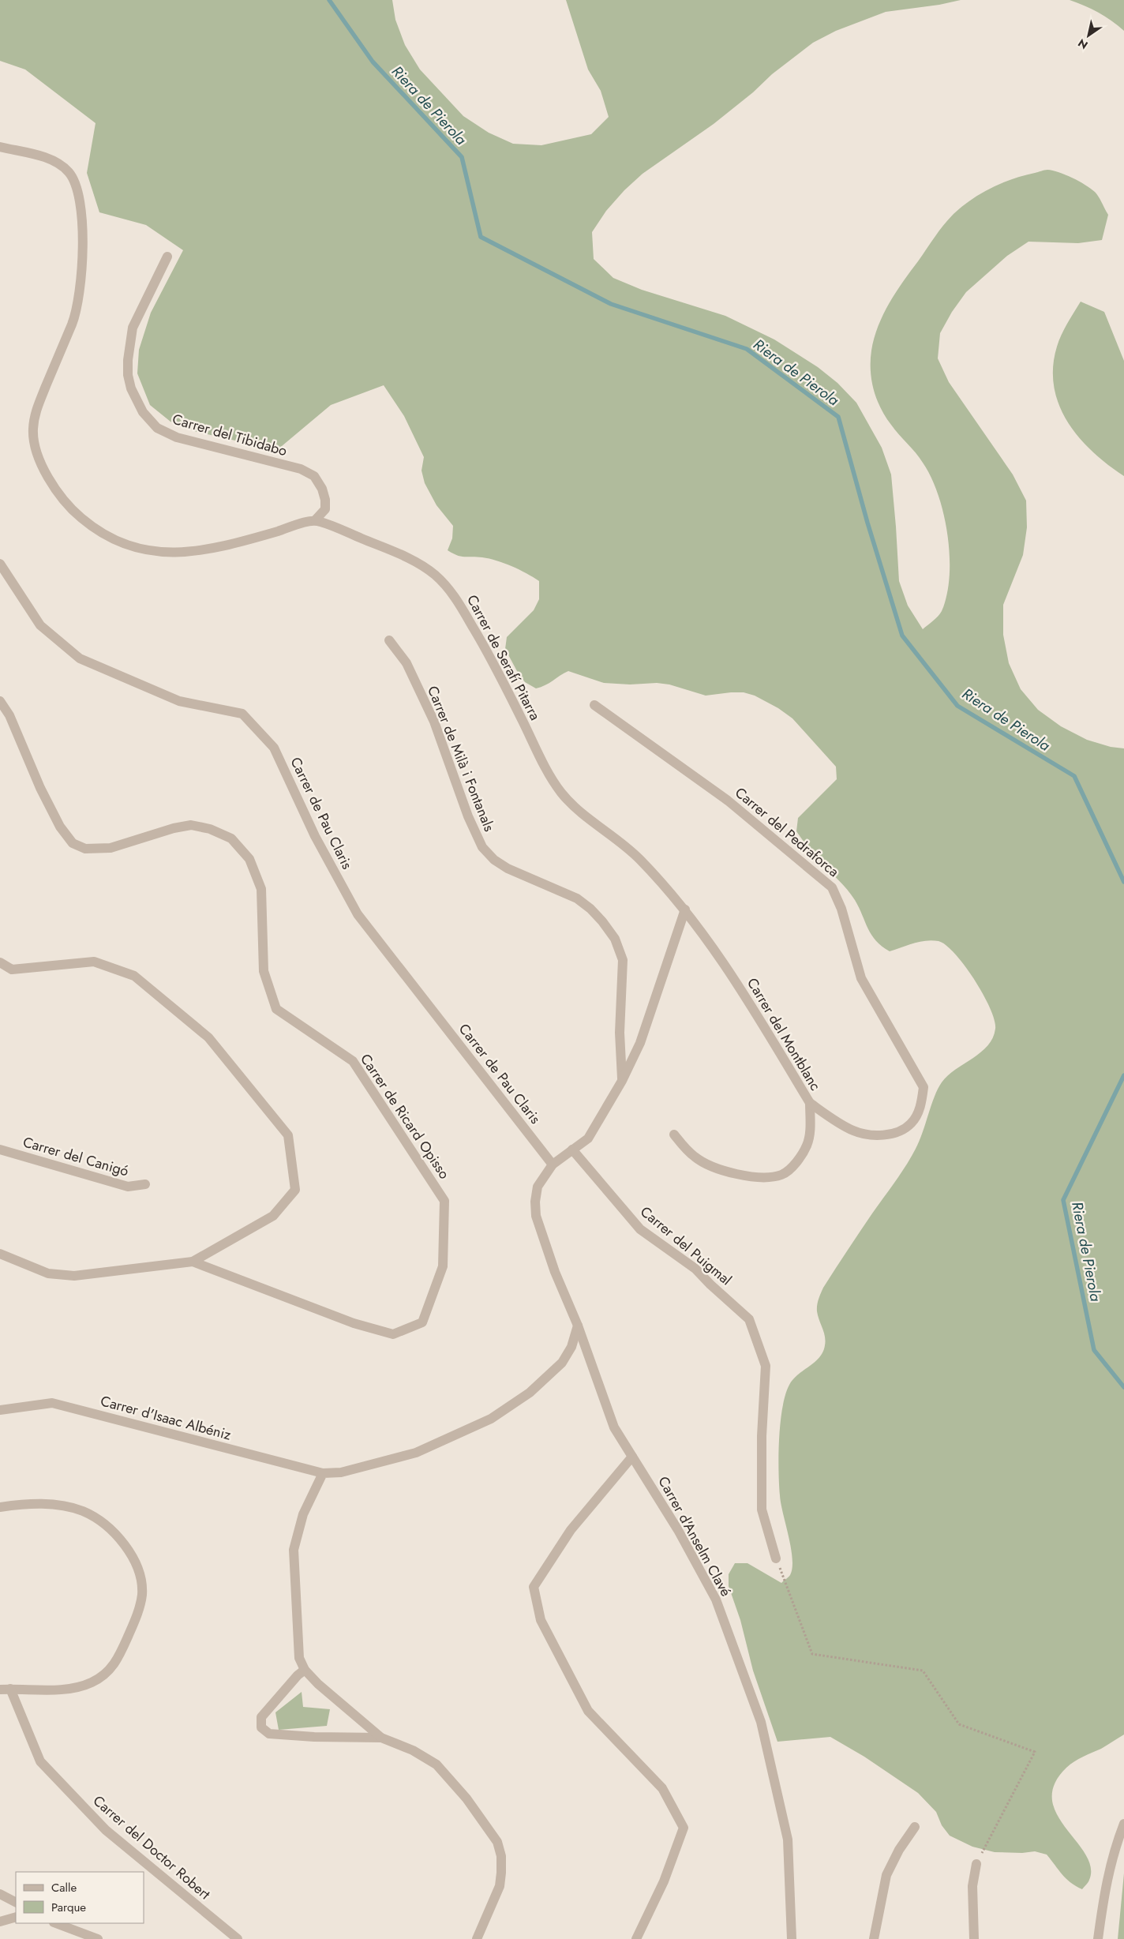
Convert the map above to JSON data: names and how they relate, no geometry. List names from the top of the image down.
{
  "streets": {
    "street": [
      "Carrer del Tibidabo",
      "Carrer de Serafí Pitarra",
      "Carrer de Milà i Fontanals",
      "Carrer de Pau Claris",
      "Carrer del Pedraforca",
      "Carrer del Montblanc",
      "Carrer de Ricard Opisso",
      "Carrer del Canigó",
      "Carrer del Puigmal",
      "Carrer d'Isaac Albéniz",
      "Carrer d'Anselm Clavé",
      "Carrer del Doctor Robert"
    ]
  },
  "crossings": [
    ["Carrer del Tibidabo", "Carrer de Serafí Pitarra"],
    ["Carrer de Serafí Pitarra", "Carrer del Montblanc"],
    ["Carrer de Serafí Pitarra", "Carrer d'Anselm Clavé"],
    ["Carrer de Milà i Fontanals", "Carrer d'Anselm Clavé"],
    ["Carrer de Pau Claris", "Carrer d'Anselm Clavé"],
    ["Carrer del Pedraforca", "Carrer del Montblanc"],
    ["Carrer del Montblanc", "Carrer d'Anselm Clavé"],
    ["Carrer del Puigmal", "Carrer d'Anselm Clavé"],
    ["Carrer d'Isaac Albéniz", "Carrer d'Anselm Clavé"]
  ],
  "water": ["Riera de Pierola"],
  "legend": ["Calle", "Parque"],
  "north": "bottom left"
}
